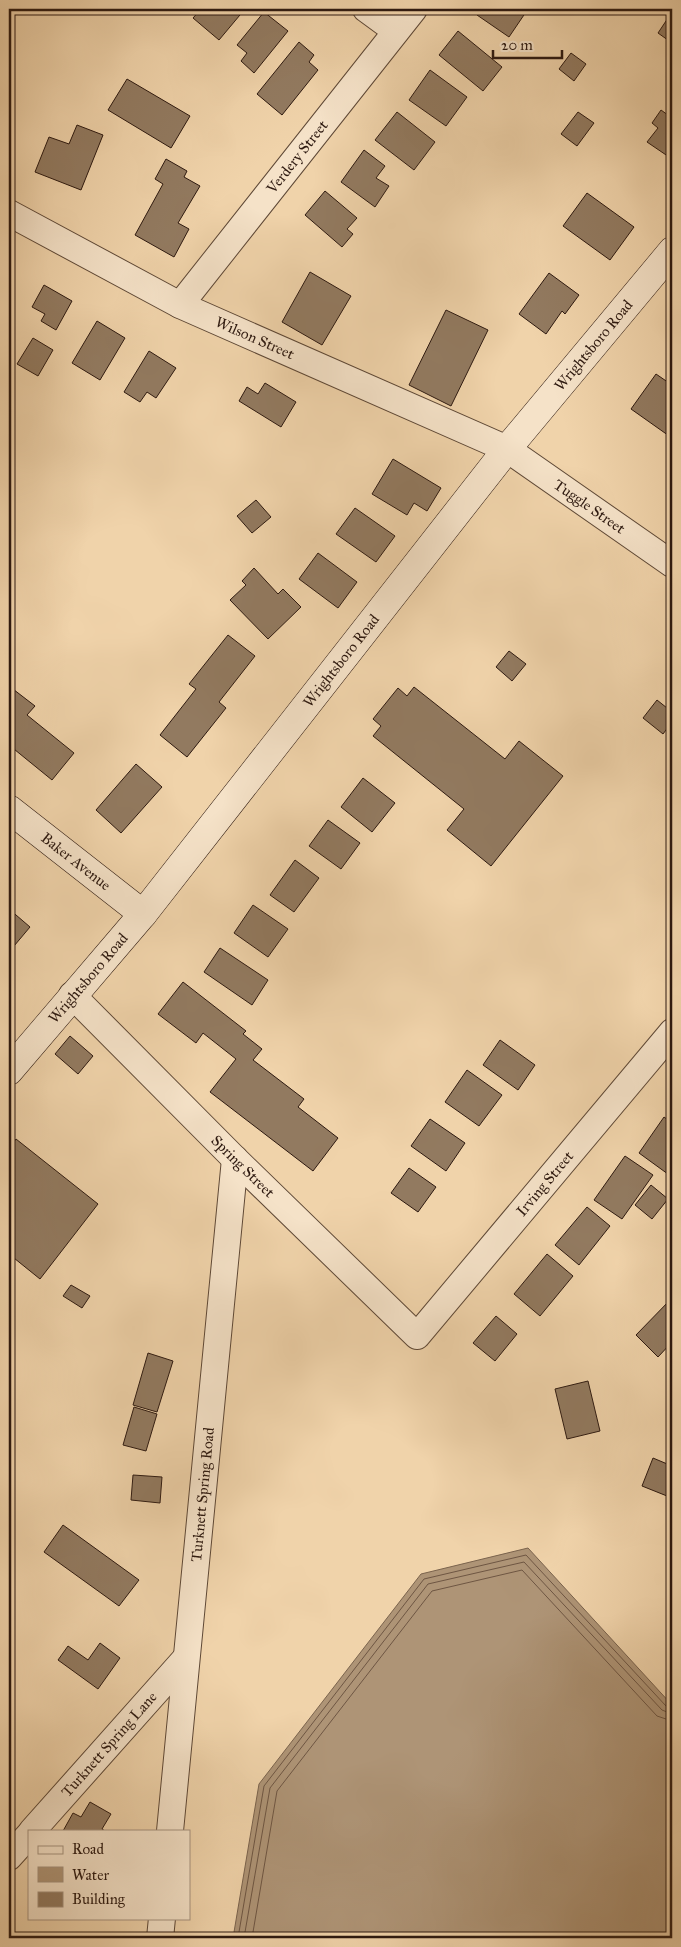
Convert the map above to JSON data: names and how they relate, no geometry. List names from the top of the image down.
{
  "streets": {
    "main road": ["Wrightsboro Road", "Baker Avenue"],
    "street": [
      "Verdery Street",
      "Wilson Street",
      "Tuggle Street",
      "Spring Street",
      "Irving Street",
      "Turknett Spring Road",
      "Turknett Spring Lane"
    ]
  },
  "crossings": [
    ["Verdery Street", "Wilson Street"],
    ["Wilson Street", "Wrightsboro Road"],
    ["Wilson Street", "Tuggle Street"],
    ["Wrightsboro Road", "Tuggle Street"],
    ["Wrightsboro Road", "Baker Avenue"],
    ["Wrightsboro Road", "Spring Street"],
    ["Spring Street", "Irving Street"],
    ["Spring Street", "Turknett Spring Road"],
    ["Turknett Spring Road", "Turknett Spring Lane"]
  ],
  "legend": ["Road", "Water", "Building"],
  "scale_bar": "20 m"
}
